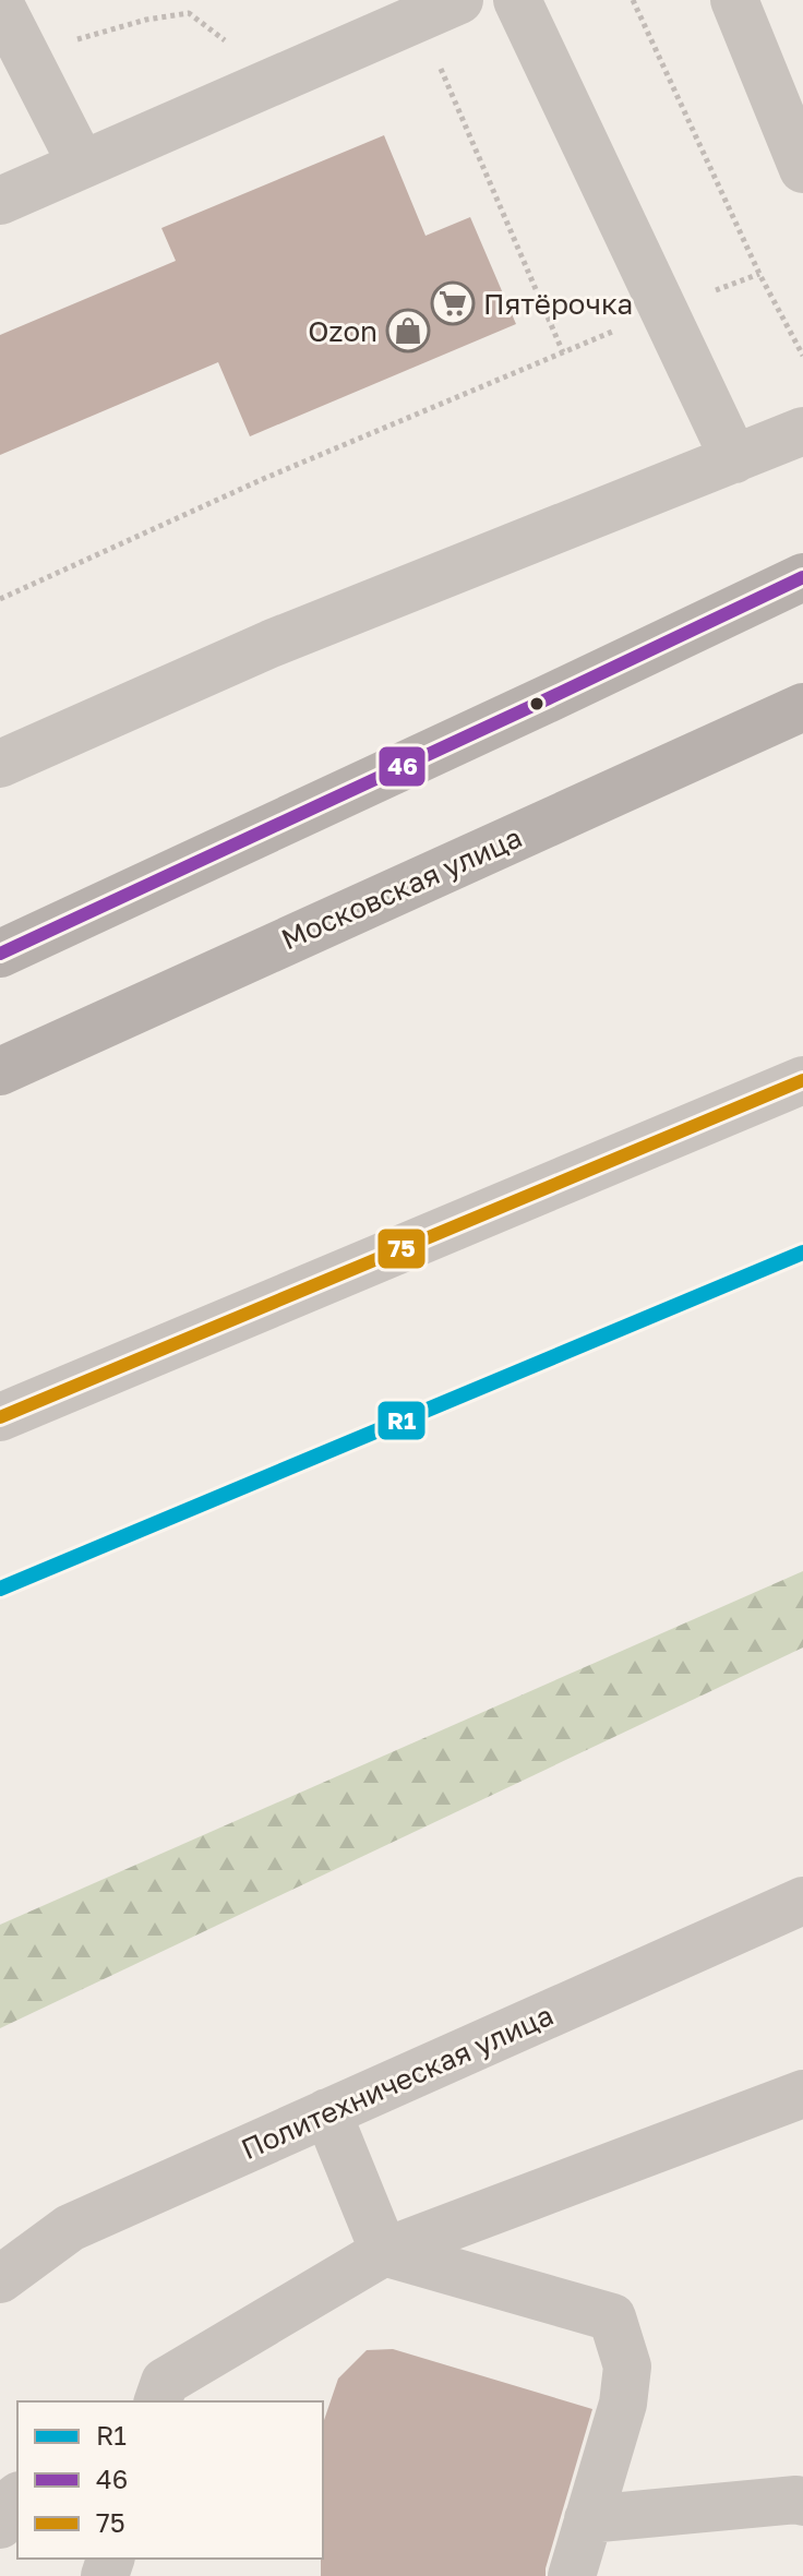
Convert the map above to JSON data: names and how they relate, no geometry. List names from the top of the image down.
{
  "streets": {
    "main road": ["Московская улица"],
    "street": ["Политехническая улица"]
  },
  "places": {
    "supermarket": ["Пятёрочка"],
    "shop": ["Ozon"]
  },
  "lines": ["transit line 46", "transit line 75", "transit line R1"],
  "legend": ["R1", "46", "75"]
}
